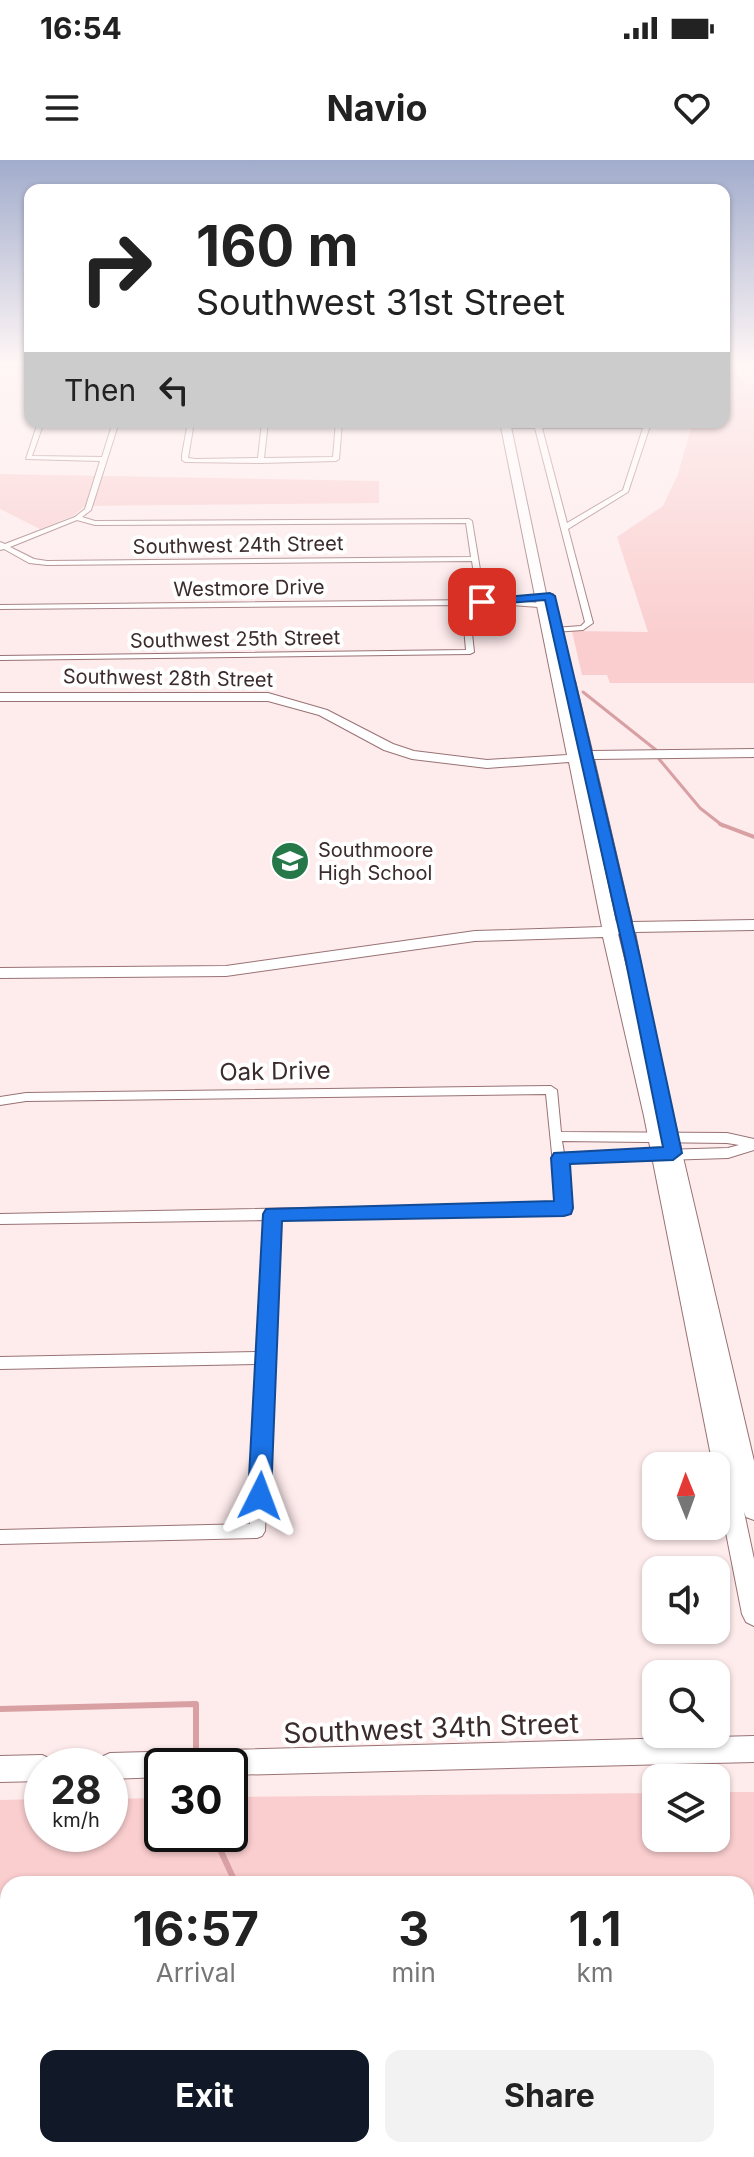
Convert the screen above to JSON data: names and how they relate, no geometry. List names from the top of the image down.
{
  "streets": {
    "main road": ["Southwest 28th Street", "Southwest 34th Street"],
    "street": [
      "Southwest 24th Street",
      "Westmore Drive",
      "Southwest 25th Street",
      "Oak Drive"
    ]
  },
  "crossings": [
    ["Westmore Drive", "Southwest 25th Street"]
  ],
  "places": {
    "school or university": ["Southmoore High School"]
  },
  "north": "top",
  "page": {
    "status": "16:54",
    "header": "Navio",
    "turn": ["160 m", "Southwest 31st Street"],
    "then": "Then",
    "speed": "28 km/h",
    "limit": "30",
    "eta": [
      "16:57",
      "Arrival",
      "3",
      "min",
      "1.1",
      "km"
    ],
    "buttons": ["Exit", "Share"]
  }
}
